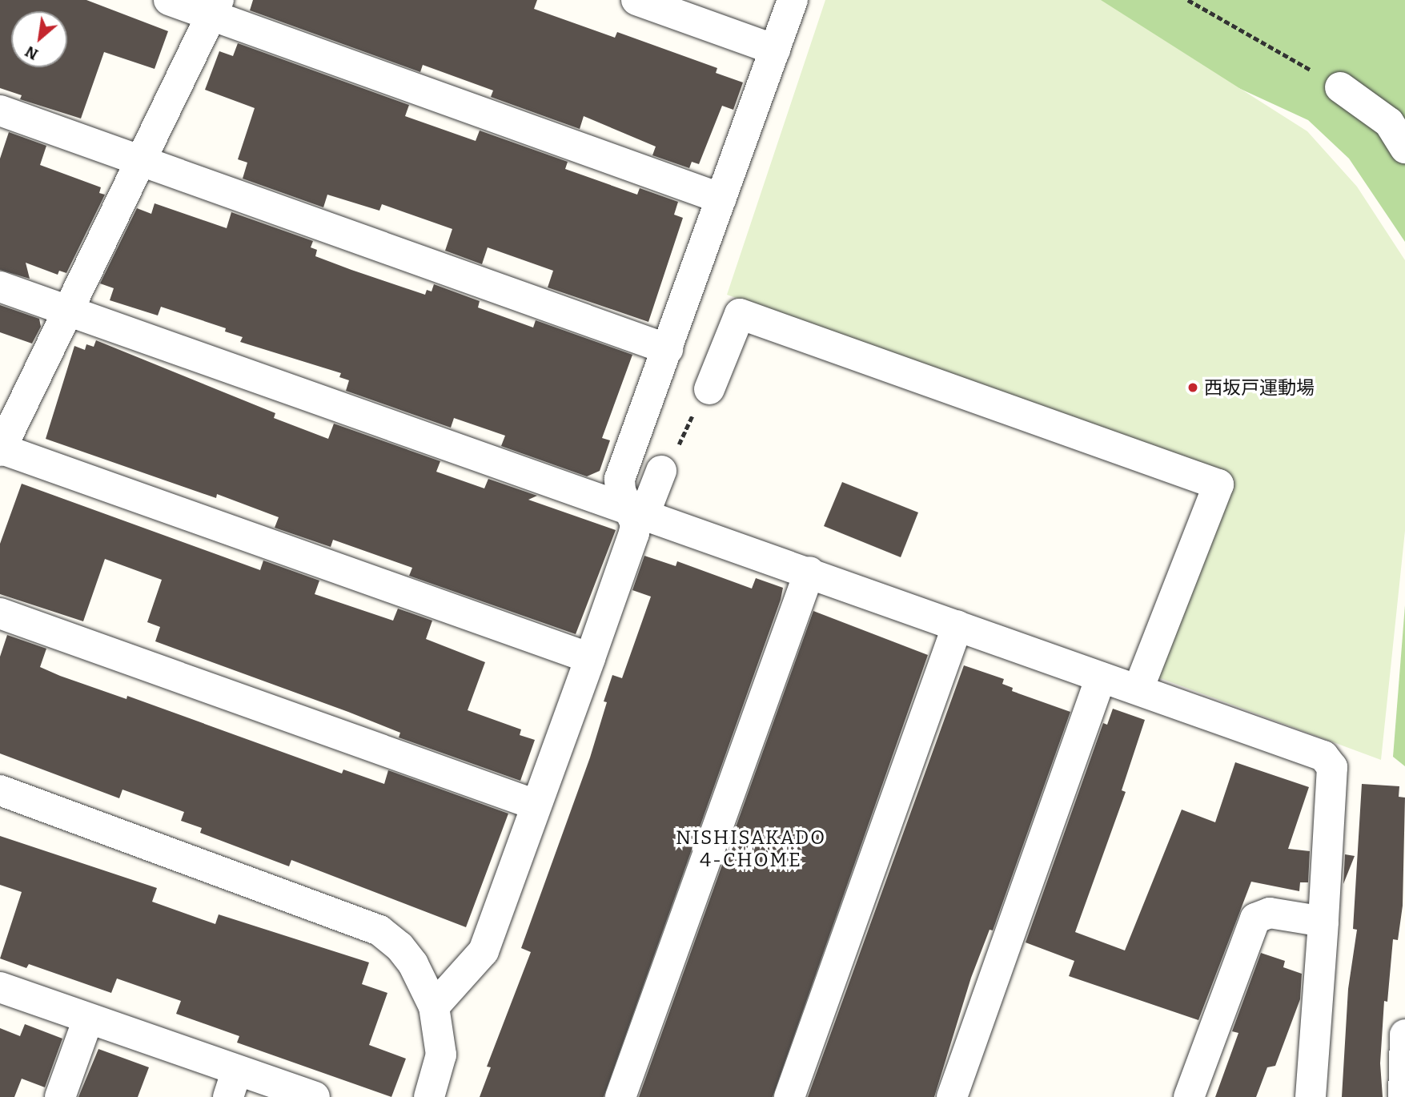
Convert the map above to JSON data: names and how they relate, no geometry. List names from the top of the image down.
{
  "districts": ["NISHISAKADO 4-CHOME"],
  "places": ["西坂戸運動場"],
  "north": "bottom left"
}
